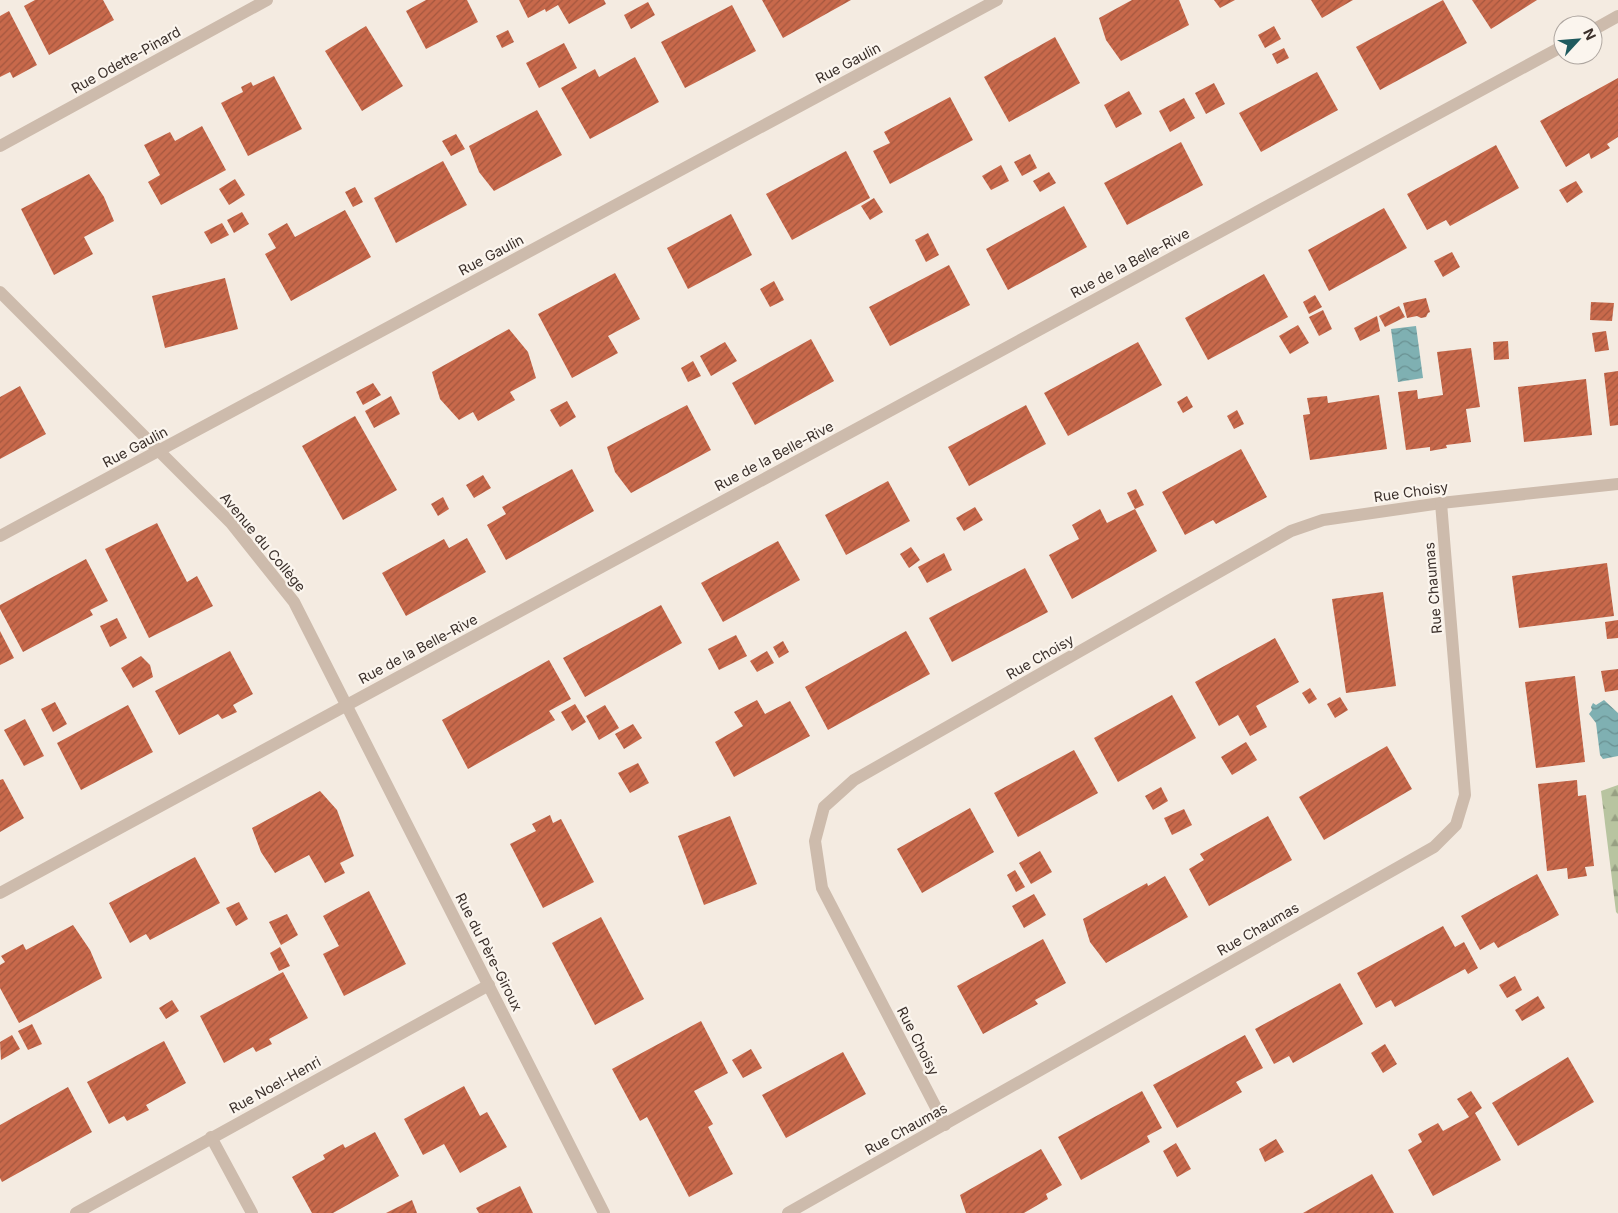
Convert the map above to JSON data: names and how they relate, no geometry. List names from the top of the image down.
{
  "streets": {
    "street": [
      "Rue Odette-Pinard",
      "Rue Gaulin",
      "Rue de la Belle-Rive",
      "Rue Choisy",
      "Avenue du Collège",
      "Rue Chaumas",
      "Rue du Père-Giroux",
      "Rue Noel-Henri"
    ]
  },
  "crossings": [
    ["Rue Gaulin", "Avenue du Collège"],
    ["Rue de la Belle-Rive", "Avenue du Collège"],
    ["Rue de la Belle-Rive", "Rue du Père-Giroux"],
    ["Rue Choisy", "Rue Chaumas"],
    ["Avenue du Collège", "Rue du Père-Giroux"],
    ["Rue du Père-Giroux", "Rue Noel-Henri"]
  ],
  "north": "top right"
}
